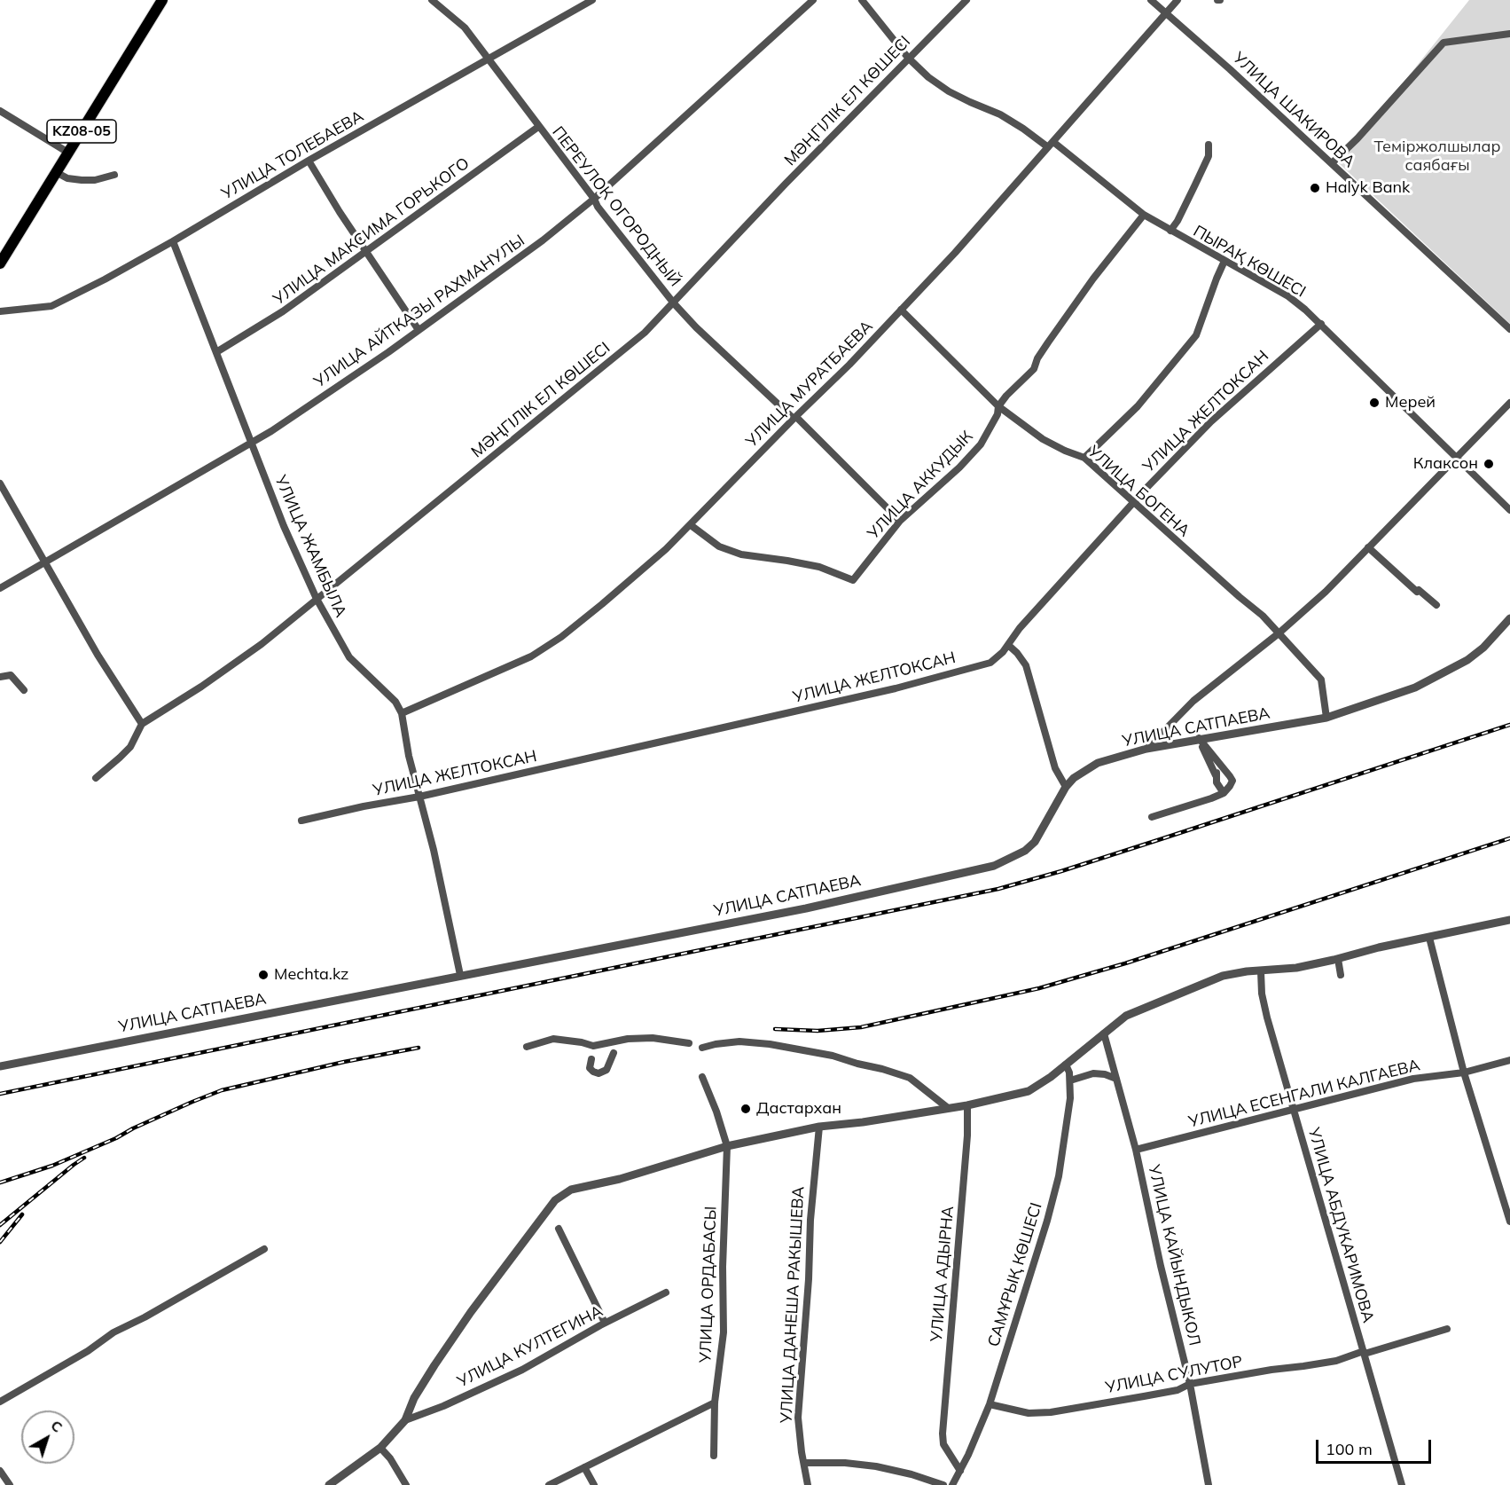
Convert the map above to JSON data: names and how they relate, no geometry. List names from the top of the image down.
{
  "streets": {
    "main road": ["KZ08-05"],
    "street": [
      "МӘҢГІЛІК ЕЛ КӨШЕСІ",
      "УЛИЦА ШАКИРОВА",
      "УЛИЦА ТОЛЕБАЕВА",
      "ПЕРЕУЛОК ОГОРОДНЫЙ",
      "УЛИЦА МАКСИМА ГОРЬКОГО",
      "ПЫРАҚ КӨШЕСІ",
      "УЛИЦА АЙТКАЗЫ РАХМАНУЛЫ",
      "УЛИЦА МУРАТБАЕВА",
      "УЛИЦА ЖЕЛТОКСАН",
      "УЛИЦА АККУДЫК",
      "УЛИЦА БОГЕНА",
      "УЛИЦА ЖАМБЫЛА",
      "УЛИЦА САТПАЕВА",
      "УЛИЦА ЕСЕНГАЛИ КАЛГАЕВА",
      "УЛИЦА АБДУКАРИМОВА",
      "УЛИЦА КАЙЫНДЫКОЛ",
      "УЛИЦА АДЫРНА",
      "САМҰРЫҚ КӨШЕСІ",
      "УЛИЦА ОРДАБАСЫ",
      "УЛИЦА ДАНЕША РАКЫШЕВА",
      "УЛИЦА КУЛТЕГИНА",
      "УЛИЦА СУЛУТОР"
    ]
  },
  "crossings": [
    ["МӘҢГІЛІК ЕЛ КӨШЕСІ", "ПЕРЕУЛОК ОГОРОДНЫЙ"],
    ["МӘҢГІЛІК ЕЛ КӨШЕСІ", "ПЫРАҚ КӨШЕСІ"],
    ["МӘҢГІЛІК ЕЛ КӨШЕСІ", "УЛИЦА ЖАМБЫЛА"],
    ["УЛИЦА ШАКИРОВА", "УЛИЦА МУРАТБАЕВА"],
    ["УЛИЦА ТОЛЕБАЕВА", "ПЕРЕУЛОК ОГОРОДНЫЙ"],
    ["УЛИЦА ТОЛЕБАЕВА", "УЛИЦА ЖАМБЫЛА"],
    ["ПЕРЕУЛОК ОГОРОДНЫЙ", "УЛИЦА МАКСИМА ГОРЬКОГО"],
    ["ПЕРЕУЛОК ОГОРОДНЫЙ", "УЛИЦА АЙТКАЗЫ РАХМАНУЛЫ"],
    ["ПЕРЕУЛОК ОГОРОДНЫЙ", "УЛИЦА МУРАТБАЕВА"],
    ["ПЕРЕУЛОК ОГОРОДНЫЙ", "УЛИЦА АККУДЫК"],
    ["УЛИЦА МАКСИМА ГОРЬКОГО", "УЛИЦА ЖАМБЫЛА"],
    ["ПЫРАҚ КӨШЕСІ", "УЛИЦА МУРАТБАЕВА"],
    ["ПЫРАҚ КӨШЕСІ", "УЛИЦА ЖЕЛТОКСАН"],
    ["ПЫРАҚ КӨШЕСІ", "УЛИЦА АККУДЫК"],
    ["УЛИЦА АЙТКАЗЫ РАХМАНУЛЫ", "УЛИЦА ЖАМБЫЛА"],
    ["УЛИЦА МУРАТБАЕВА", "УЛИЦА АККУДЫК"],
    ["УЛИЦА МУРАТБАЕВА", "УЛИЦА БОГЕНА"],
    ["УЛИЦА МУРАТБАЕВА", "УЛИЦА ЖАМБЫЛА"],
    ["УЛИЦА ЖЕЛТОКСАН", "УЛИЦА БОГЕНА"],
    ["УЛИЦА ЖЕЛТОКСАН", "УЛИЦА ЖАМБЫЛА"],
    ["УЛИЦА АККУДЫК", "УЛИЦА БОГЕНА"],
    ["УЛИЦА БОГЕНА", "УЛИЦА САТПАЕВА"],
    ["УЛИЦА ЖАМБЫЛА", "УЛИЦА САТПАЕВА"],
    ["УЛИЦА ЕСЕНГАЛИ КАЛГАЕВА", "УЛИЦА АБДУКАРИМОВА"],
    ["УЛИЦА ЕСЕНГАЛИ КАЛГАЕВА", "УЛИЦА КАЙЫНДЫКОЛ"],
    ["УЛИЦА АБДУКАРИМОВА", "УЛИЦА СУЛУТОР"],
    ["УЛИЦА КАЙЫНДЫКОЛ", "УЛИЦА СУЛУТОР"],
    ["УЛИЦА АДЫРНА", "САМҰРЫҚ КӨШЕСІ"],
    ["САМҰРЫҚ КӨШЕСІ", "УЛИЦА СУЛУТОР"]
  ],
  "parks": ["Теміржолшылар саябағы"],
  "places": [
    "Halyk Bank",
    "Мерей",
    "Клаксон",
    "Mechta.kz",
    "Дастархан"
  ],
  "scale_bar": "100 m",
  "north": "top right"
}
